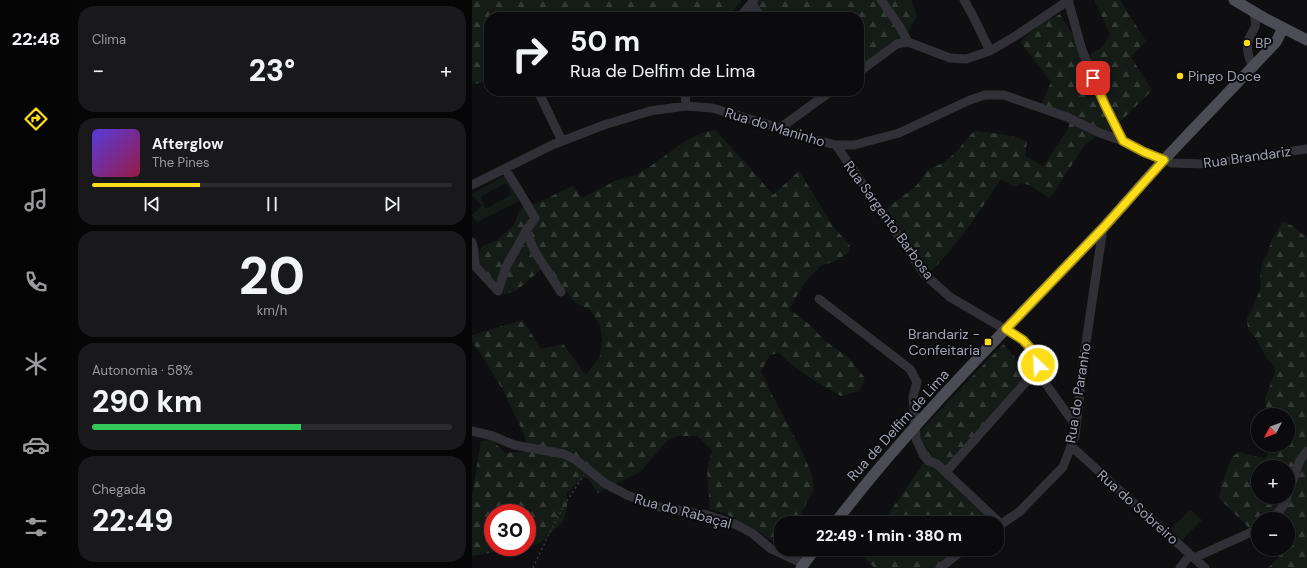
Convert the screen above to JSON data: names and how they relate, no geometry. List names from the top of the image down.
{
  "streets": {
    "main road": ["Rua de Delfim de Lima"],
    "street": [
      "Rua do Maninho",
      "Rua Brandariz",
      "Rua Sargento Barbosa",
      "Rua do Paranho",
      "Rua do Sobreiro",
      "Rua do Rabaçal"
    ]
  },
  "crossings": [
    ["Rua do Maninho", "Rua Brandariz"],
    ["Rua do Maninho", "Rua Sargento Barbosa"],
    ["Rua do Maninho", "Rua de Delfim de Lima"],
    ["Rua Brandariz", "Rua de Delfim de Lima"],
    ["Rua Sargento Barbosa", "Rua do Paranho"],
    ["Rua Sargento Barbosa", "Rua de Delfim de Lima"],
    ["Rua do Paranho", "Rua de Delfim de Lima"],
    ["Rua do Paranho", "Rua do Sobreiro"]
  ],
  "places": {
    "other": ["BP", "Pingo Doce"],
    "transit": ["Brandariz - Confeitaria"]
  },
  "north": "bottom left",
  "page": {
    "tabs": "22:48",
    "tile": [
      "Clima",
      ["20", "km/h"],
      ["Autonomia · 58%", "290 km"],
      ["Chegada", "22:49"]
    ],
    "turn": ["50 m", "Rua de Delfim de Lima"],
    "heat": ["−", "23°", "+"],
    "song": ["Afterglow", "The Pines"],
    "map_buttons": ["+", "−"],
    "limit": "30",
    "trip": "22:49 · 1 min · 380 m"
  }
}
